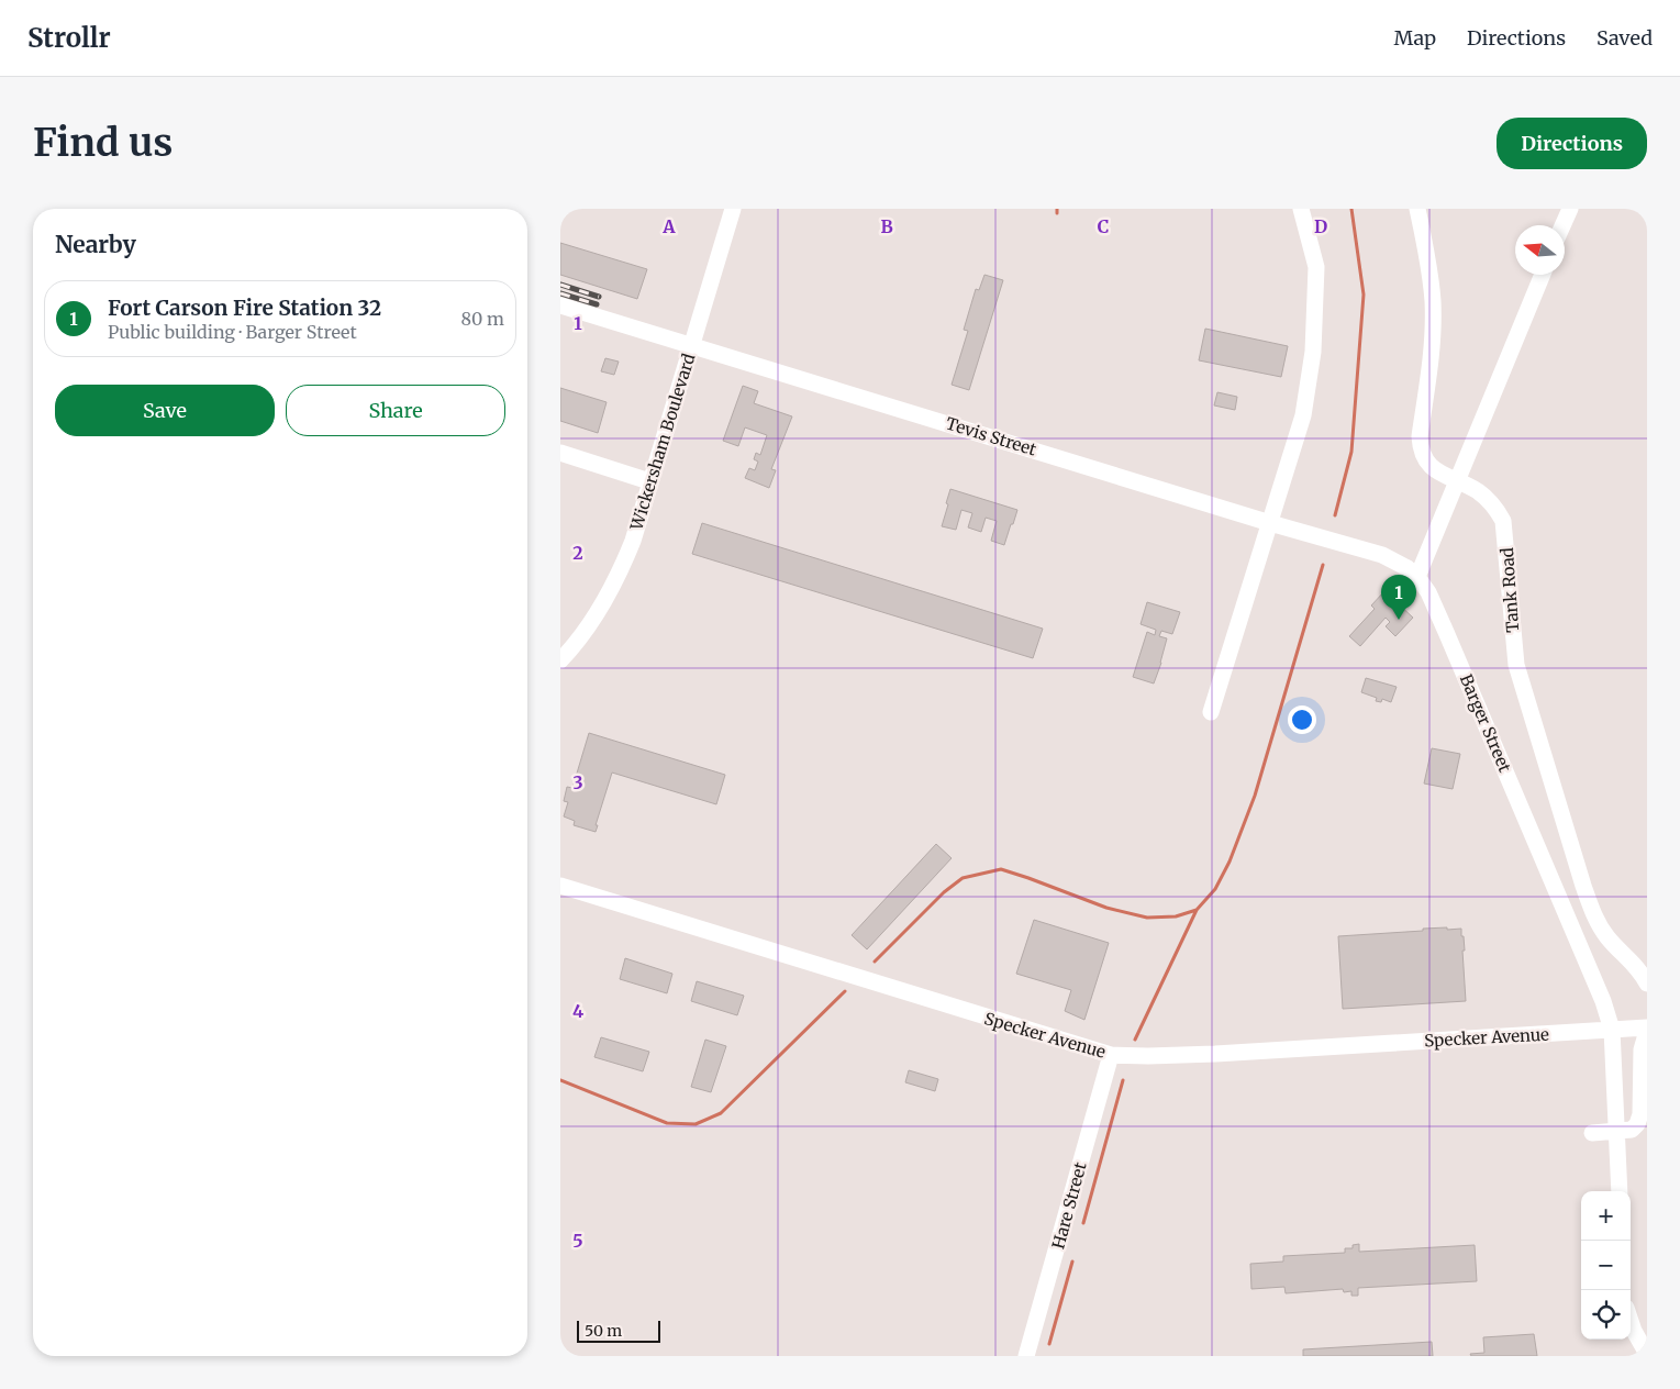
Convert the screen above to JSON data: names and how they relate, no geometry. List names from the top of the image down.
{
  "streets": {
    "street": [
      "Tevis Street",
      "Wickersham Boulevard",
      "Tank Road",
      "Barger Street",
      "Specker Avenue",
      "Hare Street"
    ]
  },
  "crossings": [
    ["Tevis Street", "Wickersham Boulevard"],
    ["Tevis Street", "Barger Street"],
    ["Barger Street", "Specker Avenue"],
    ["Specker Avenue", "Hare Street"]
  ],
  "scale_bar": "50 m",
  "north": "left",
  "page": {
    "header": "Strollr",
    "nav": ["Map", "Directions", "Saved"],
    "buttons": [
      "Directions",
      ["Save", "Share"]
    ],
    "title": "Find us",
    "heading": "Nearby",
    "list": [
      {
        "mark": "1",
        "name": "Fort Carson Fire Station 32",
        "note": "Public building · Barger Street",
        "value": "80 m"
      }
    ],
    "pins": "1",
    "map_buttons": ["+", "−"],
    "scale": "50 m"
  },
  "grid": {
    "columns": [
      "A",
      "B",
      "C",
      "D"
    ],
    "rows": [
      "1",
      "2",
      "3",
      "4",
      "5"
    ]
  }
}
